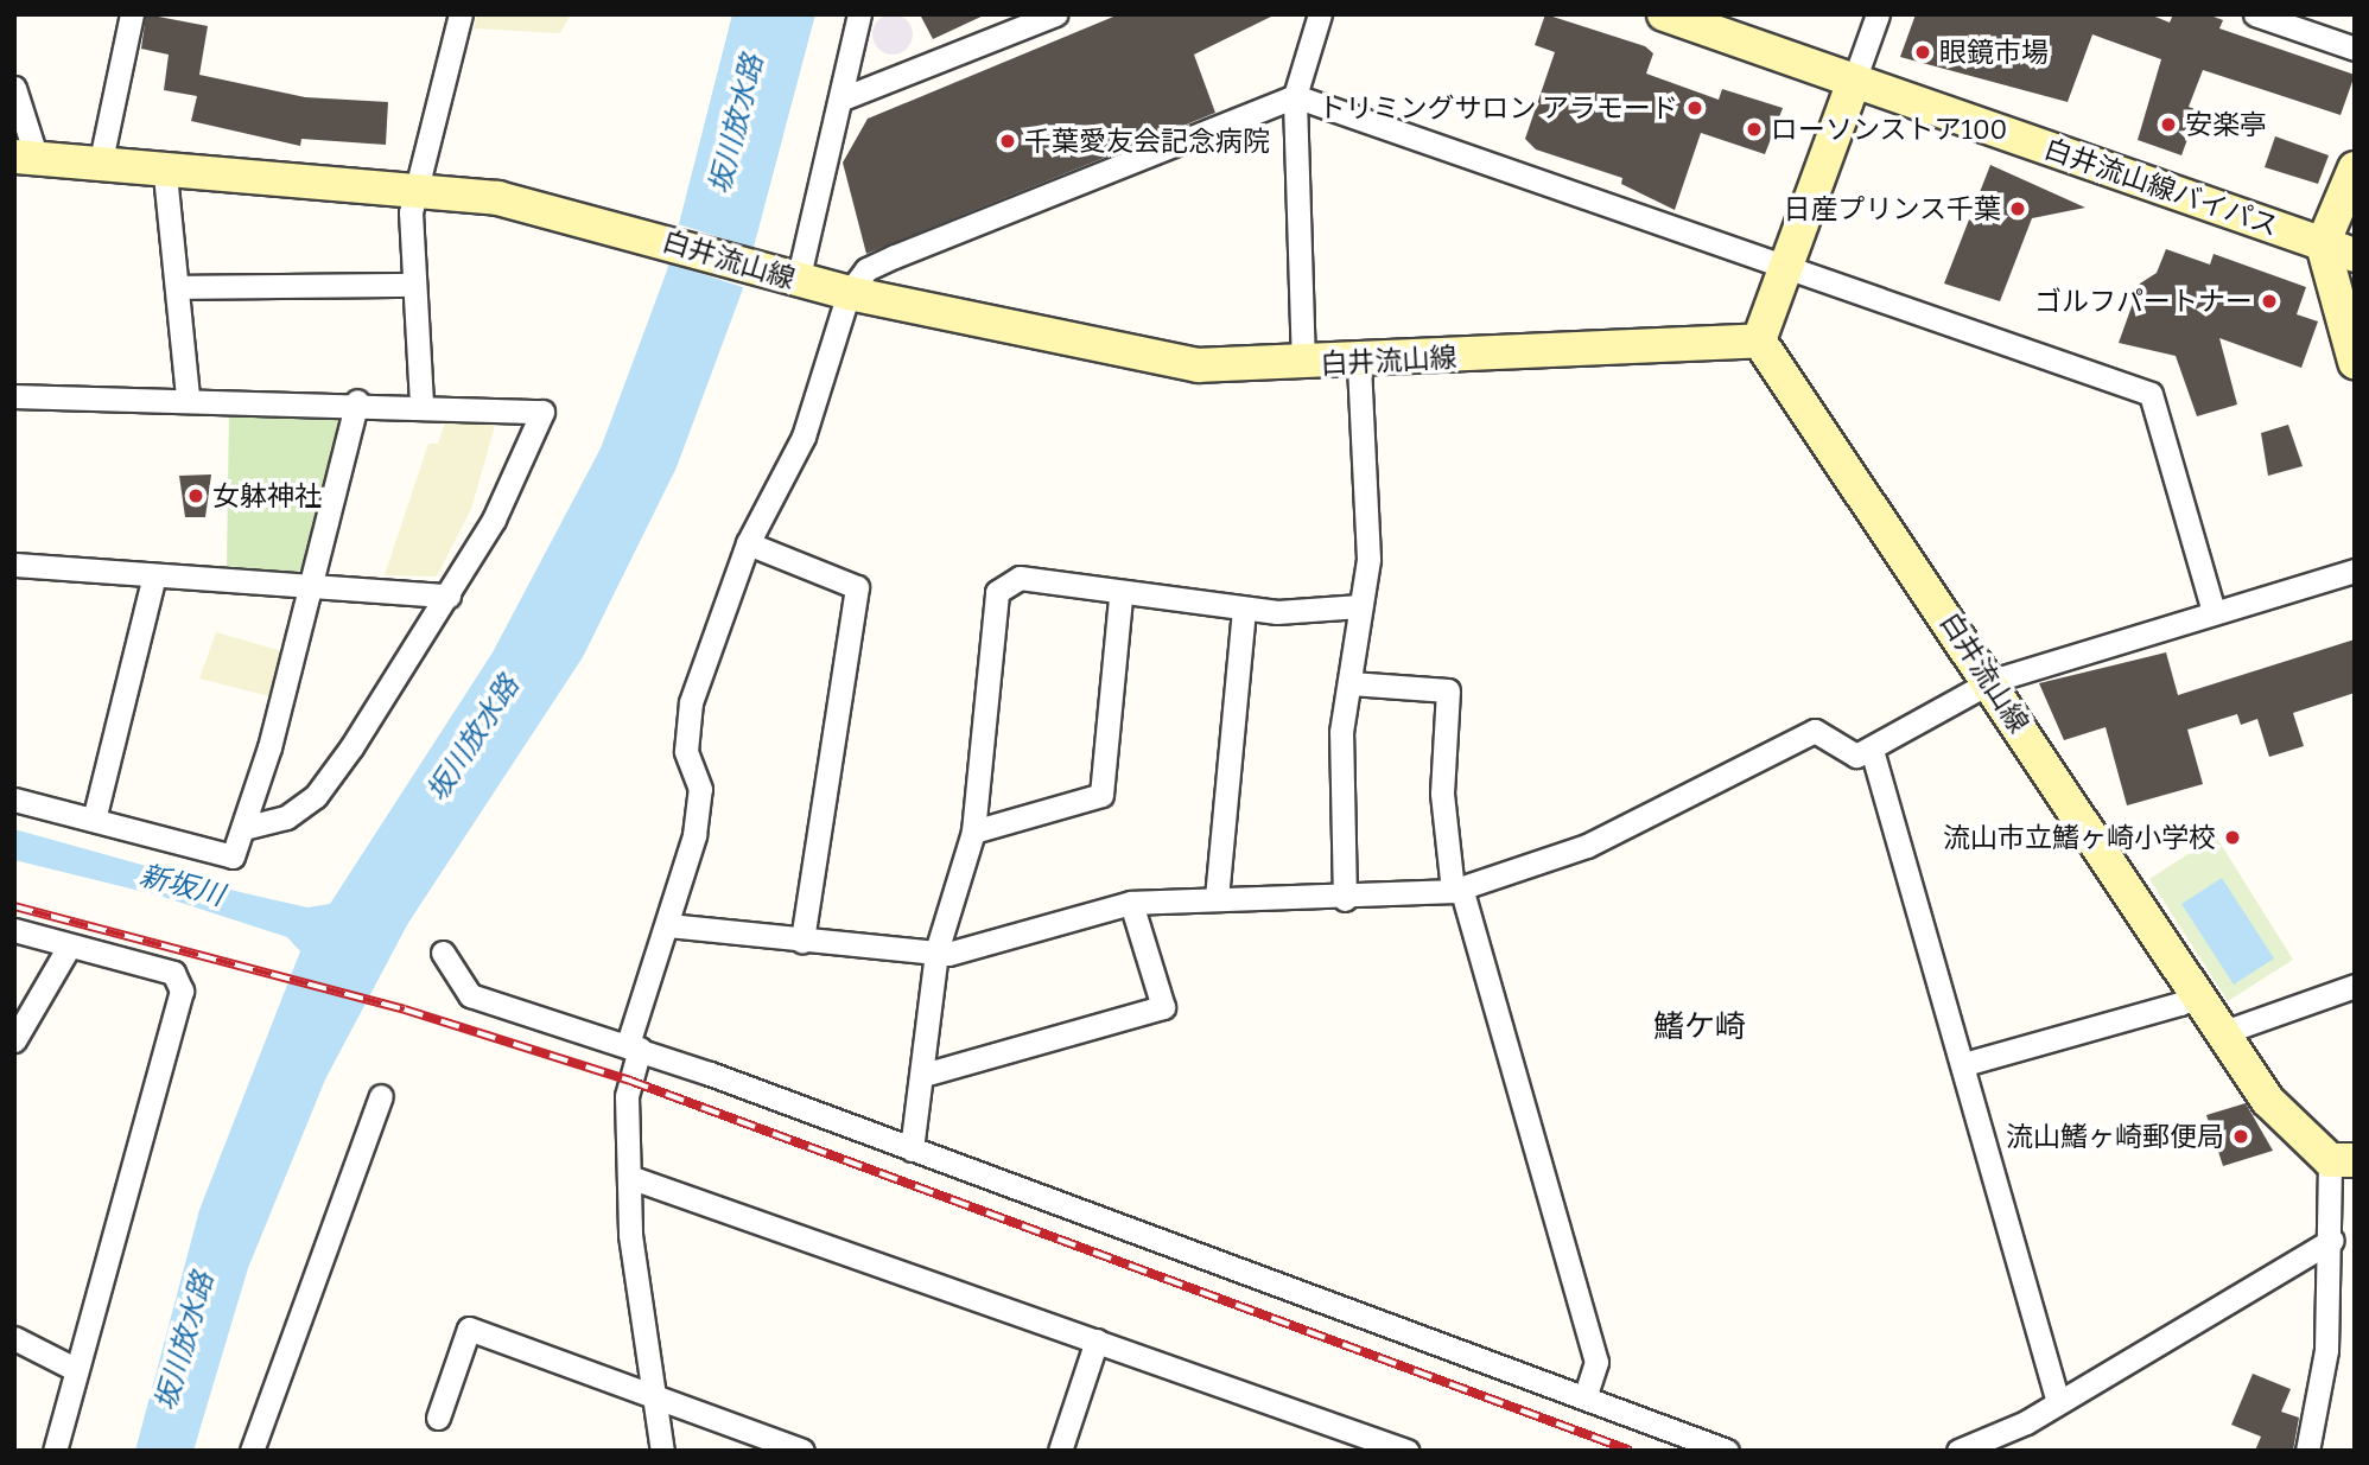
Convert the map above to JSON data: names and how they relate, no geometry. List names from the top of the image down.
{
  "streets": {
    "main road": ["白井流山線バイパス", "白井流山線"]
  },
  "districts": ["鰭ケ崎"],
  "water": ["坂川放水路", "新坂川"],
  "places": [
    "眼鏡市場",
    "トリミングサロン アラモード",
    "安楽亭",
    "ローソンストア100",
    "千葉愛友会記念病院",
    "日産プリンス千葉",
    "ゴルフパートナー",
    "女躰神社",
    "流山市立鰭ヶ崎小学校",
    "流山鰭ヶ崎郵便局"
  ]
}
